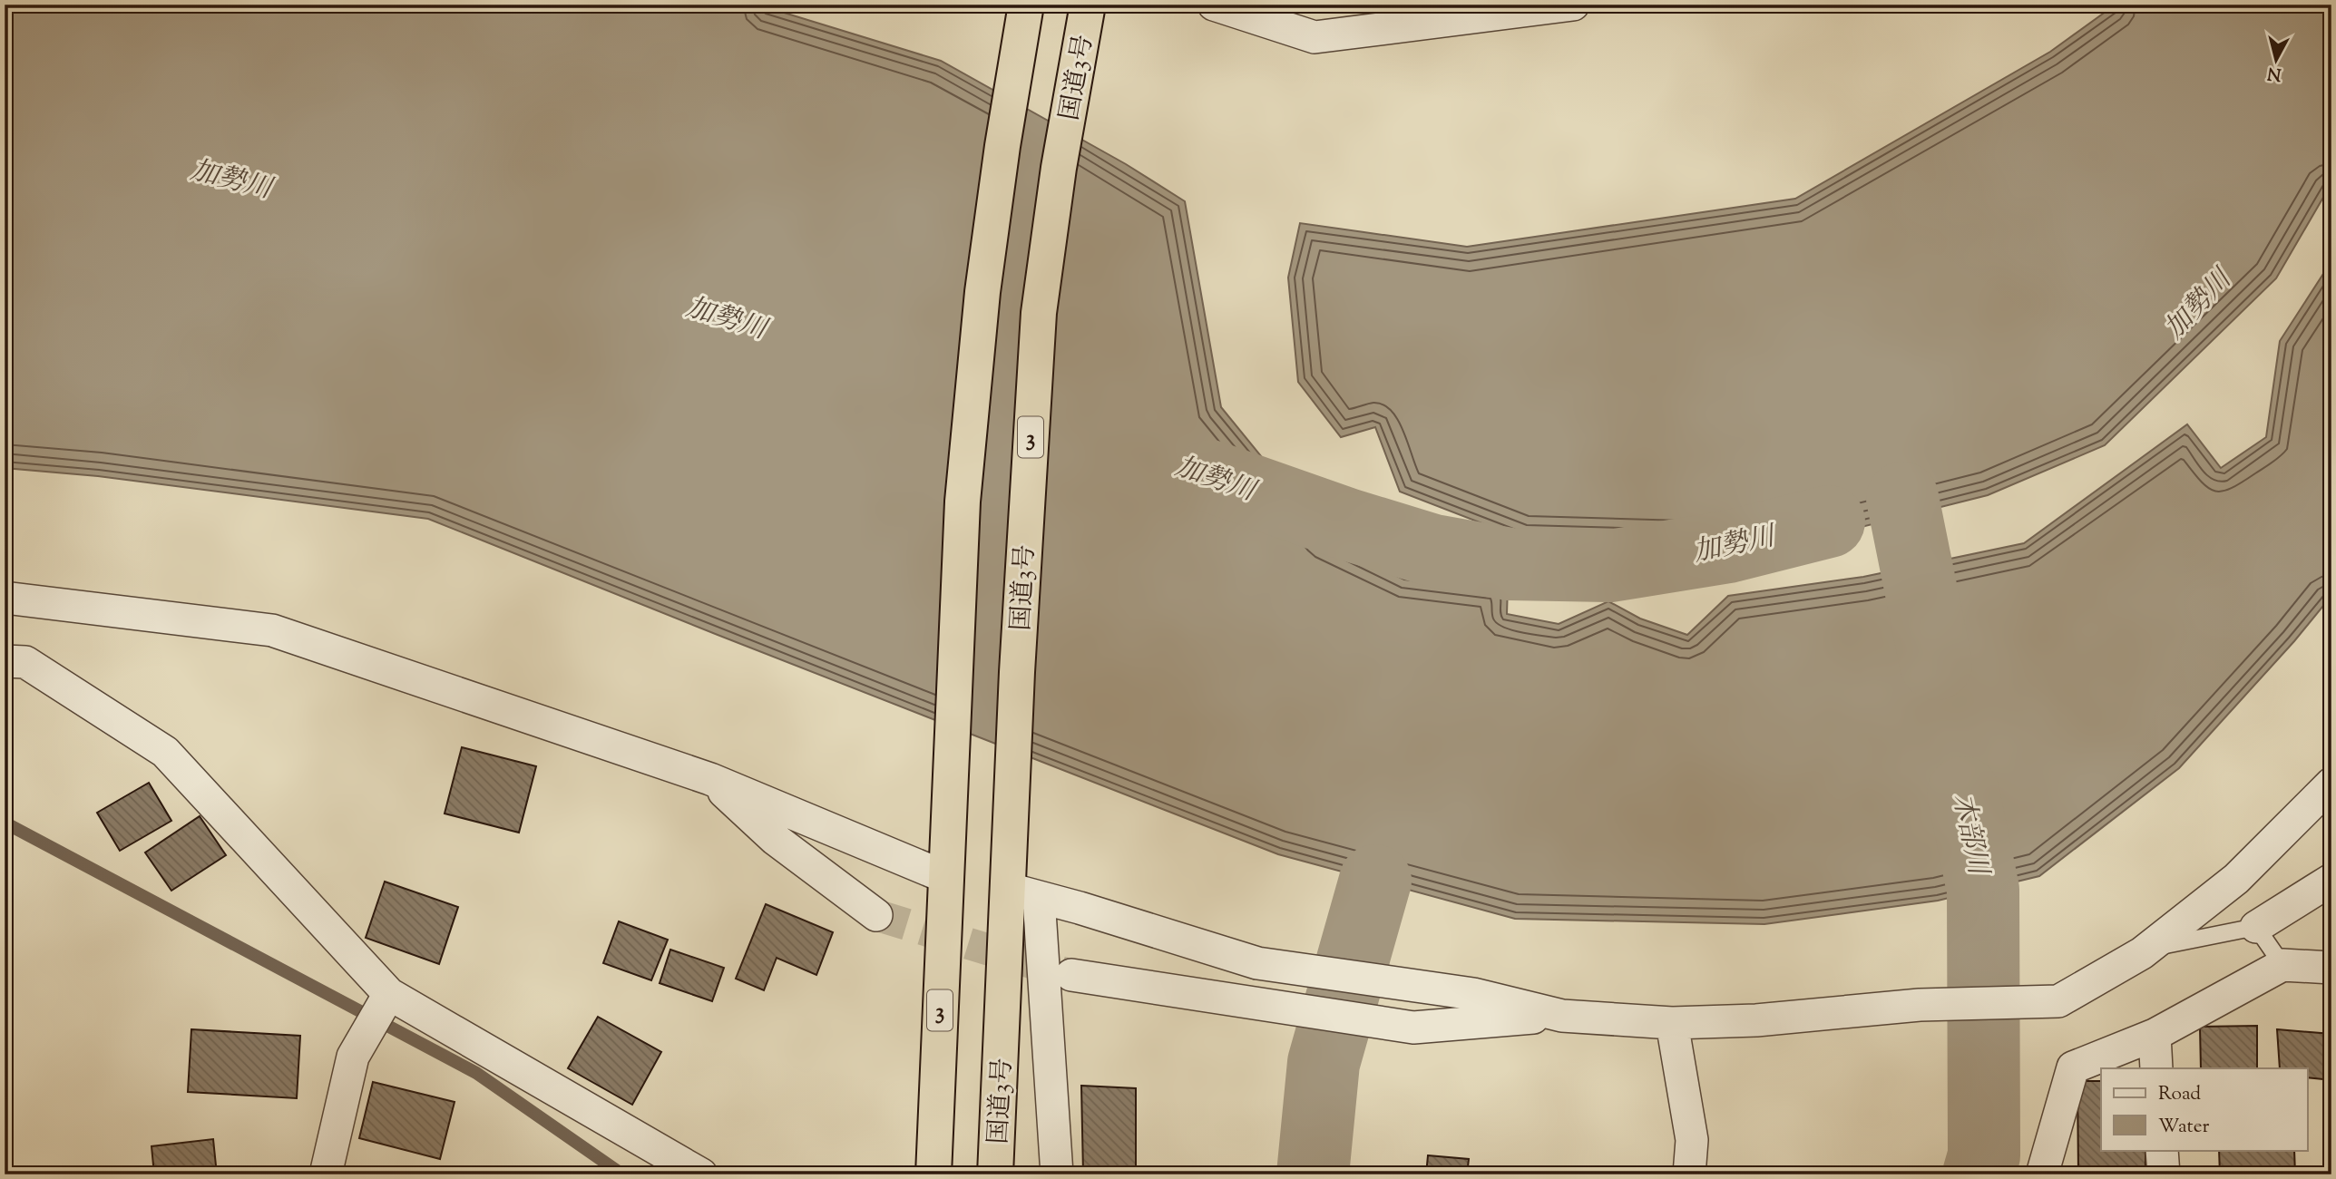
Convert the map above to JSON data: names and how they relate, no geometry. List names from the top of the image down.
{
  "streets": {
    "highway": ["国道3号", "3"]
  },
  "water": ["加勢川", "木部川"],
  "legend": ["Road", "Water"],
  "north": "bottom"
}
